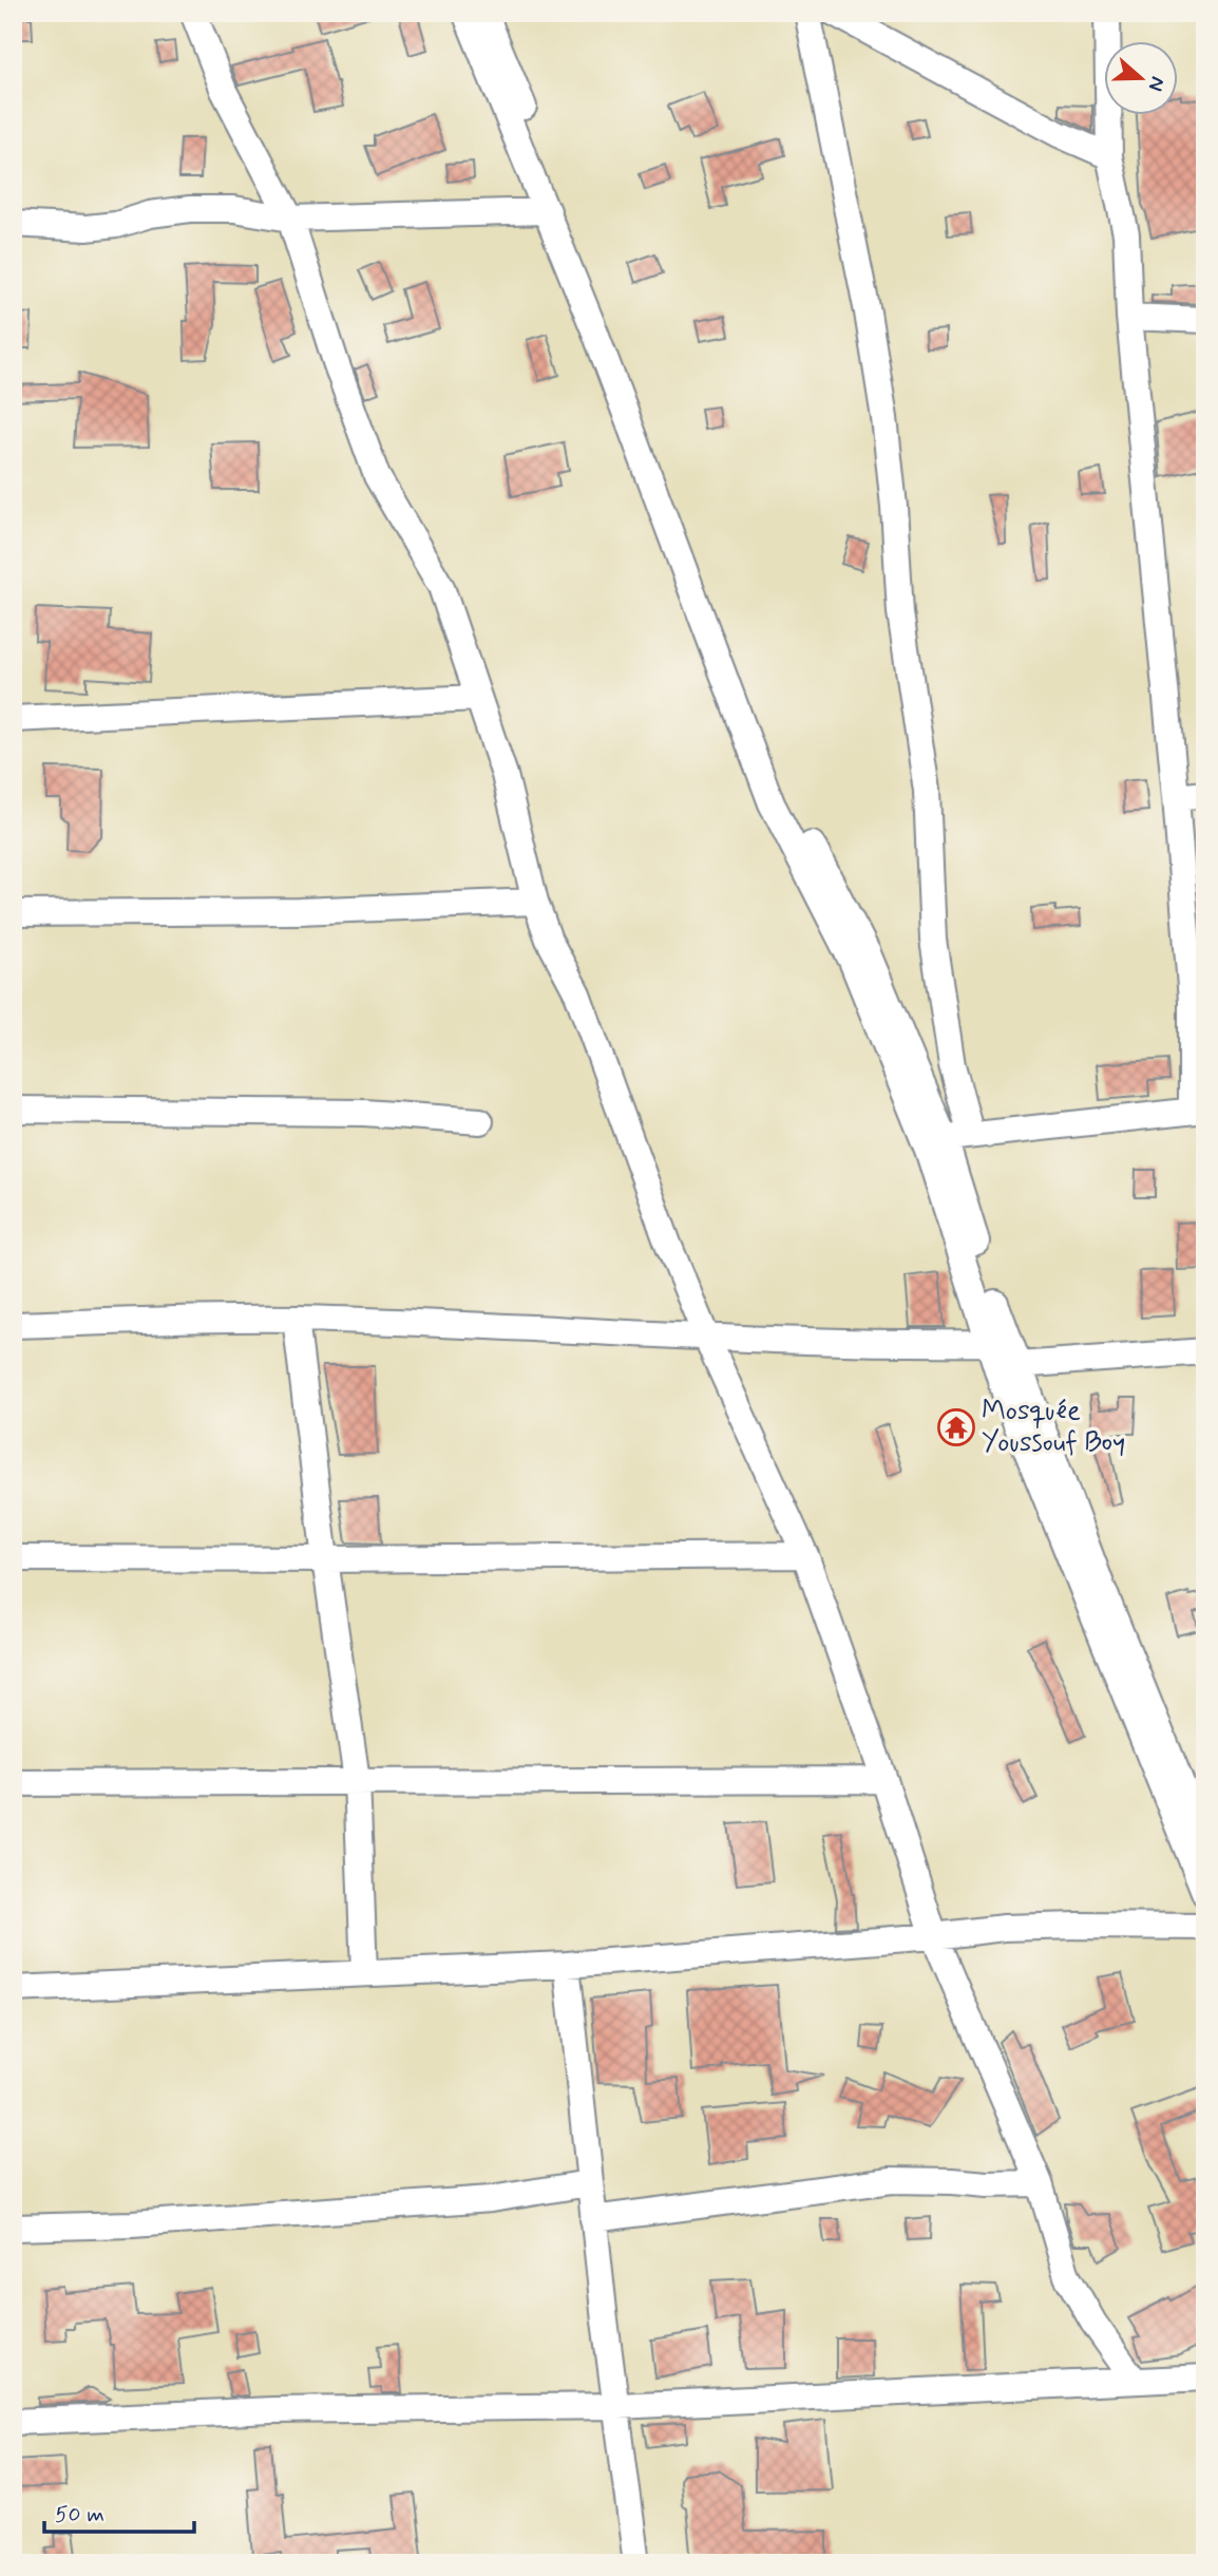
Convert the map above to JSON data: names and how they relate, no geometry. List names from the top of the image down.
{
  "places": {
    "temple": ["Mosquée Youssouf Boy"]
  },
  "scale_bar": "50 m",
  "north": "right"
}
